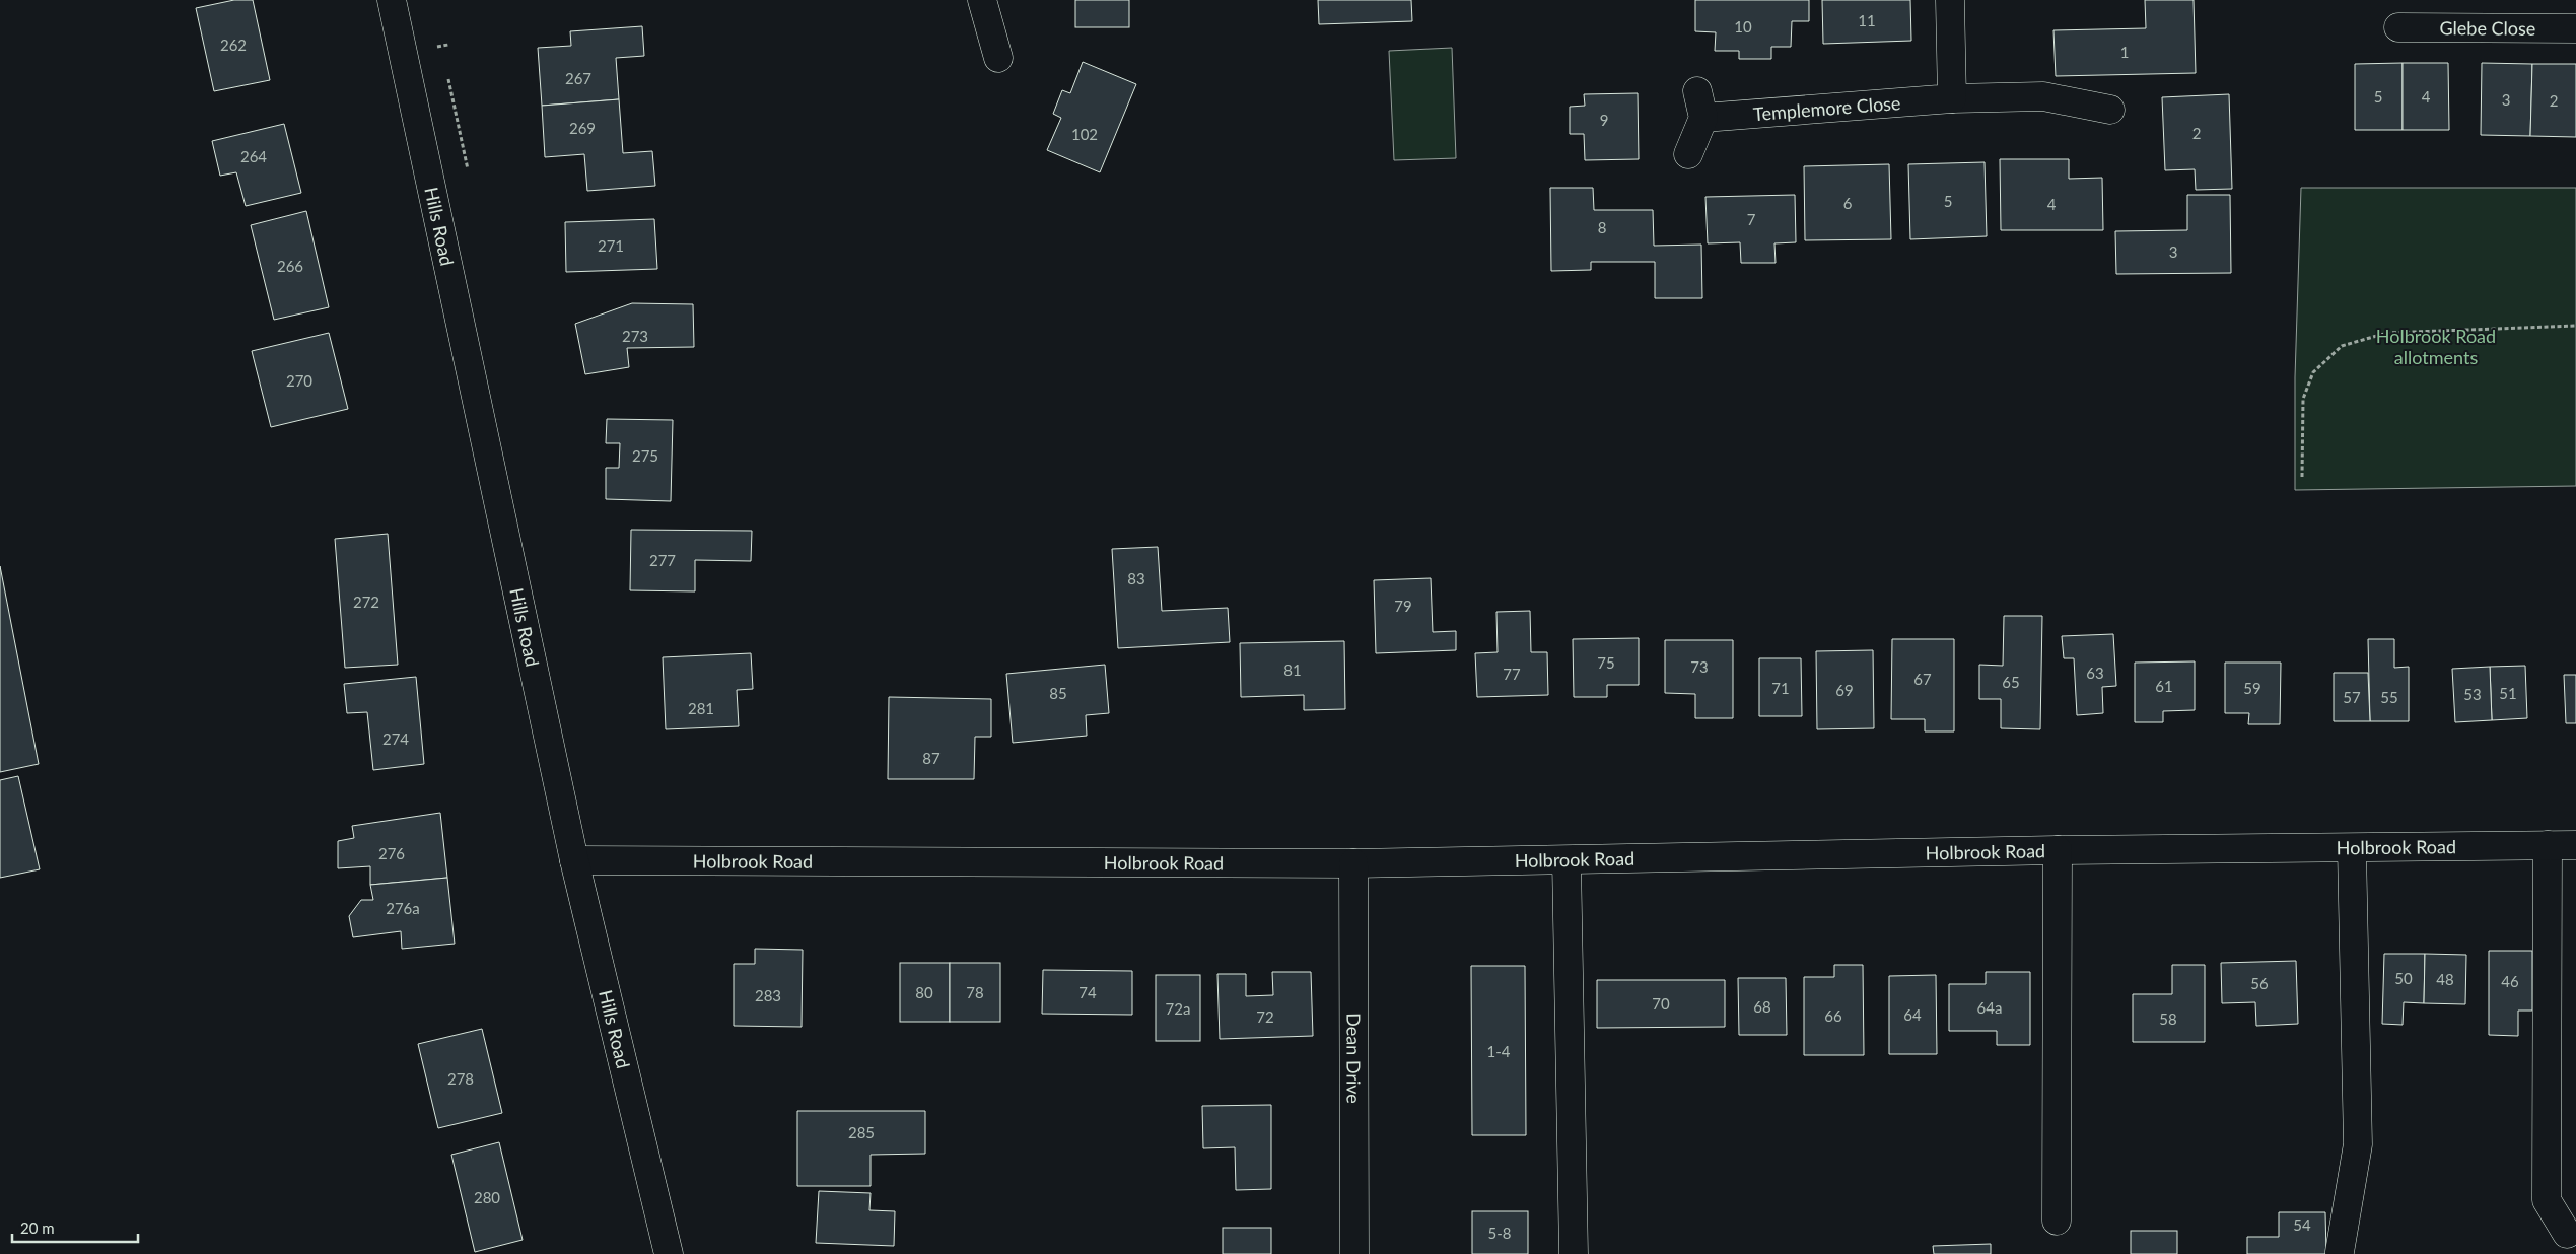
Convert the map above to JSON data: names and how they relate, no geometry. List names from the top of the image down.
{
  "streets": {
    "street": [
      "Glebe Close",
      "Templemore Close",
      "Hills Road",
      "Holbrook Road",
      "Dean Drive"
    ]
  },
  "crossings": [
    ["Hills Road", "Holbrook Road"],
    ["Holbrook Road", "Dean Drive"]
  ],
  "parks": ["Holbrook Road allotments"],
  "house_numbers": [
    "11",
    "10",
    "262",
    "1",
    "267",
    "5",
    "4",
    "3",
    "2",
    "9",
    "269",
    "2",
    "102",
    "264",
    "5",
    "6",
    "4",
    "7",
    "8",
    "271",
    "3",
    "266",
    "273",
    "270",
    "275",
    "277",
    "83",
    "272",
    "79",
    "75",
    "73",
    "81",
    "63",
    "77",
    "67",
    "65",
    "61",
    "71",
    "59",
    "69",
    "85",
    "51",
    "53",
    "57",
    "55",
    "281",
    "274",
    "87",
    "276",
    "276a",
    "50",
    "48",
    "46",
    "56",
    "80",
    "78",
    "74",
    "283",
    "70",
    "68",
    "64a",
    "72a",
    "64",
    "66",
    "72",
    "58",
    "1-4",
    "278",
    "285",
    "280",
    "54",
    "5-8"
  ],
  "scale_bar": "20 m"
}
